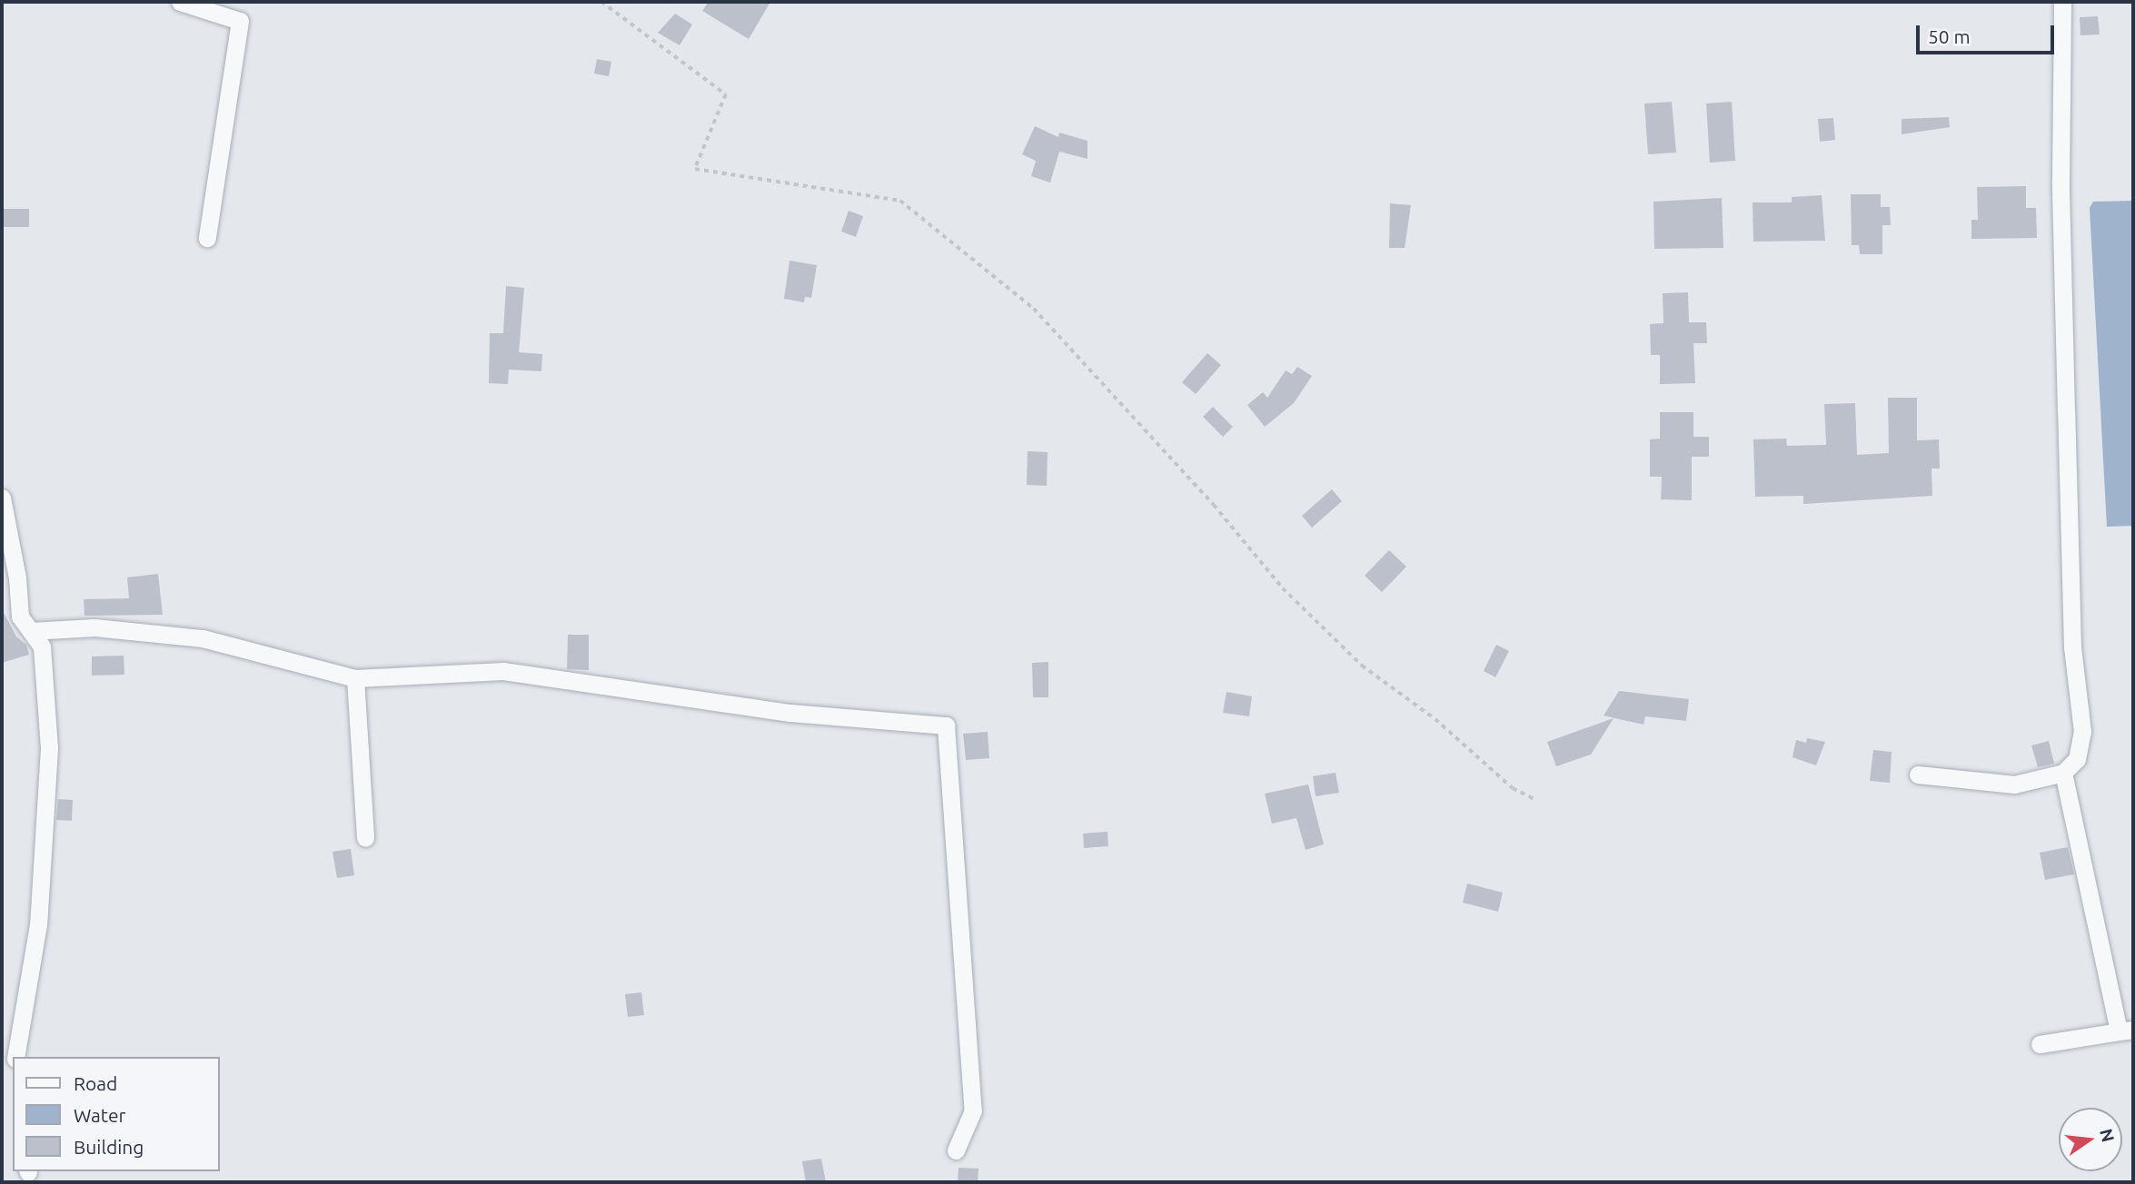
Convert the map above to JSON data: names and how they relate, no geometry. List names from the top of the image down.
{
  "legend": ["Road", "Water", "Building"],
  "scale_bar": "50 m",
  "north": "right"
}
